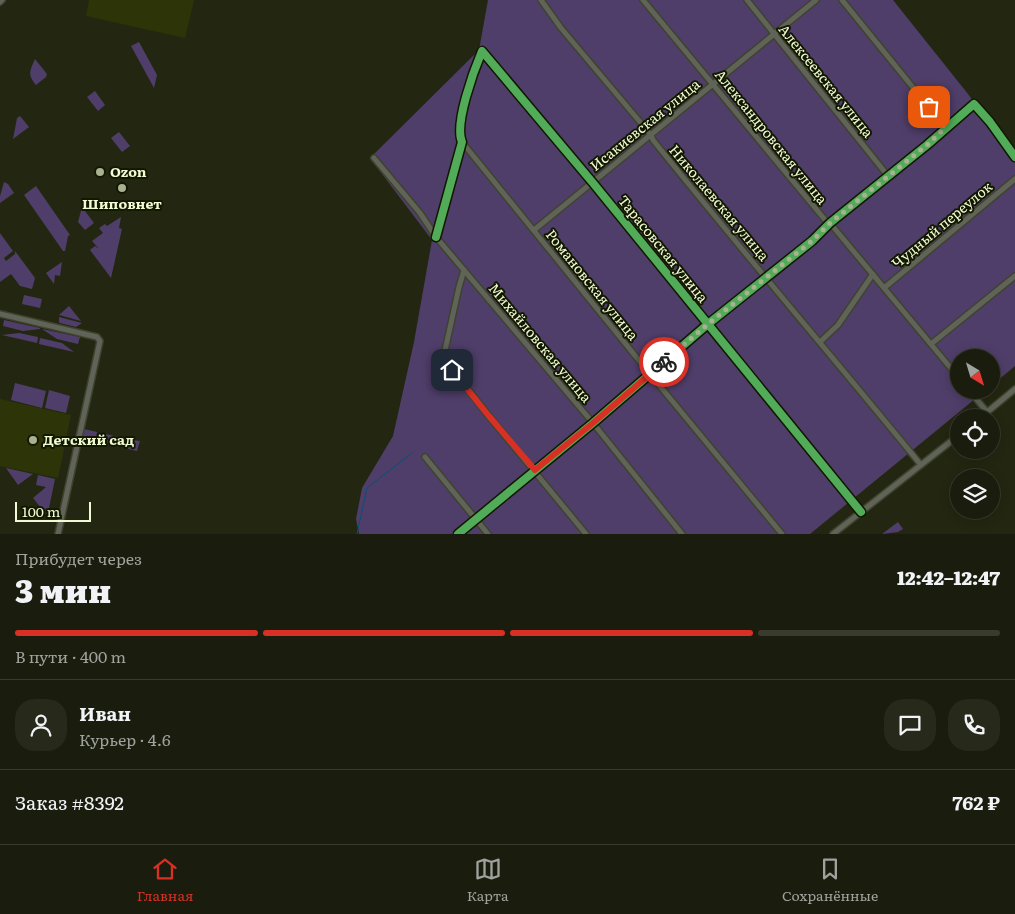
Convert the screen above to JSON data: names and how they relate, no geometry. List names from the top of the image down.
{
  "streets": {
    "street": [
      "Алексеевская улица",
      "Исакиевская улица",
      "Александровская улица",
      "Николаевская улица",
      "Чудный переулок",
      "Тарасовская улица",
      "Романовская улица",
      "Михайловская улица"
    ]
  },
  "crossings": [
    ["Алексеевская улица", "Исакиевская улица"],
    ["Исакиевская улица", "Александровская улица"],
    ["Исакиевская улица", "Николаевская улица"],
    ["Исакиевская улица", "Тарасовская улица"],
    ["Исакиевская улица", "Романовская улица"],
    ["Александровская улица", "Чудный переулок"],
    ["Тарасовская улица", "Романовская улица"]
  ],
  "places": ["Ozon", "Шиповнет", "Детский сад"],
  "scale_bar": "100 m",
  "north": "bottom right",
  "page": {
    "scale": "100 m",
    "heading": ["3 мин", "Прибудет через", "12:42–12:47"],
    "panel": [
      "Иван",
      "Курьер · 4.6",
      "Заказ #8392",
      "762 ₽"
    ],
    "bar": "В пути · 400 m",
    "tabs": ["Главная", "Карта", "Сохранённые"]
  }
}
